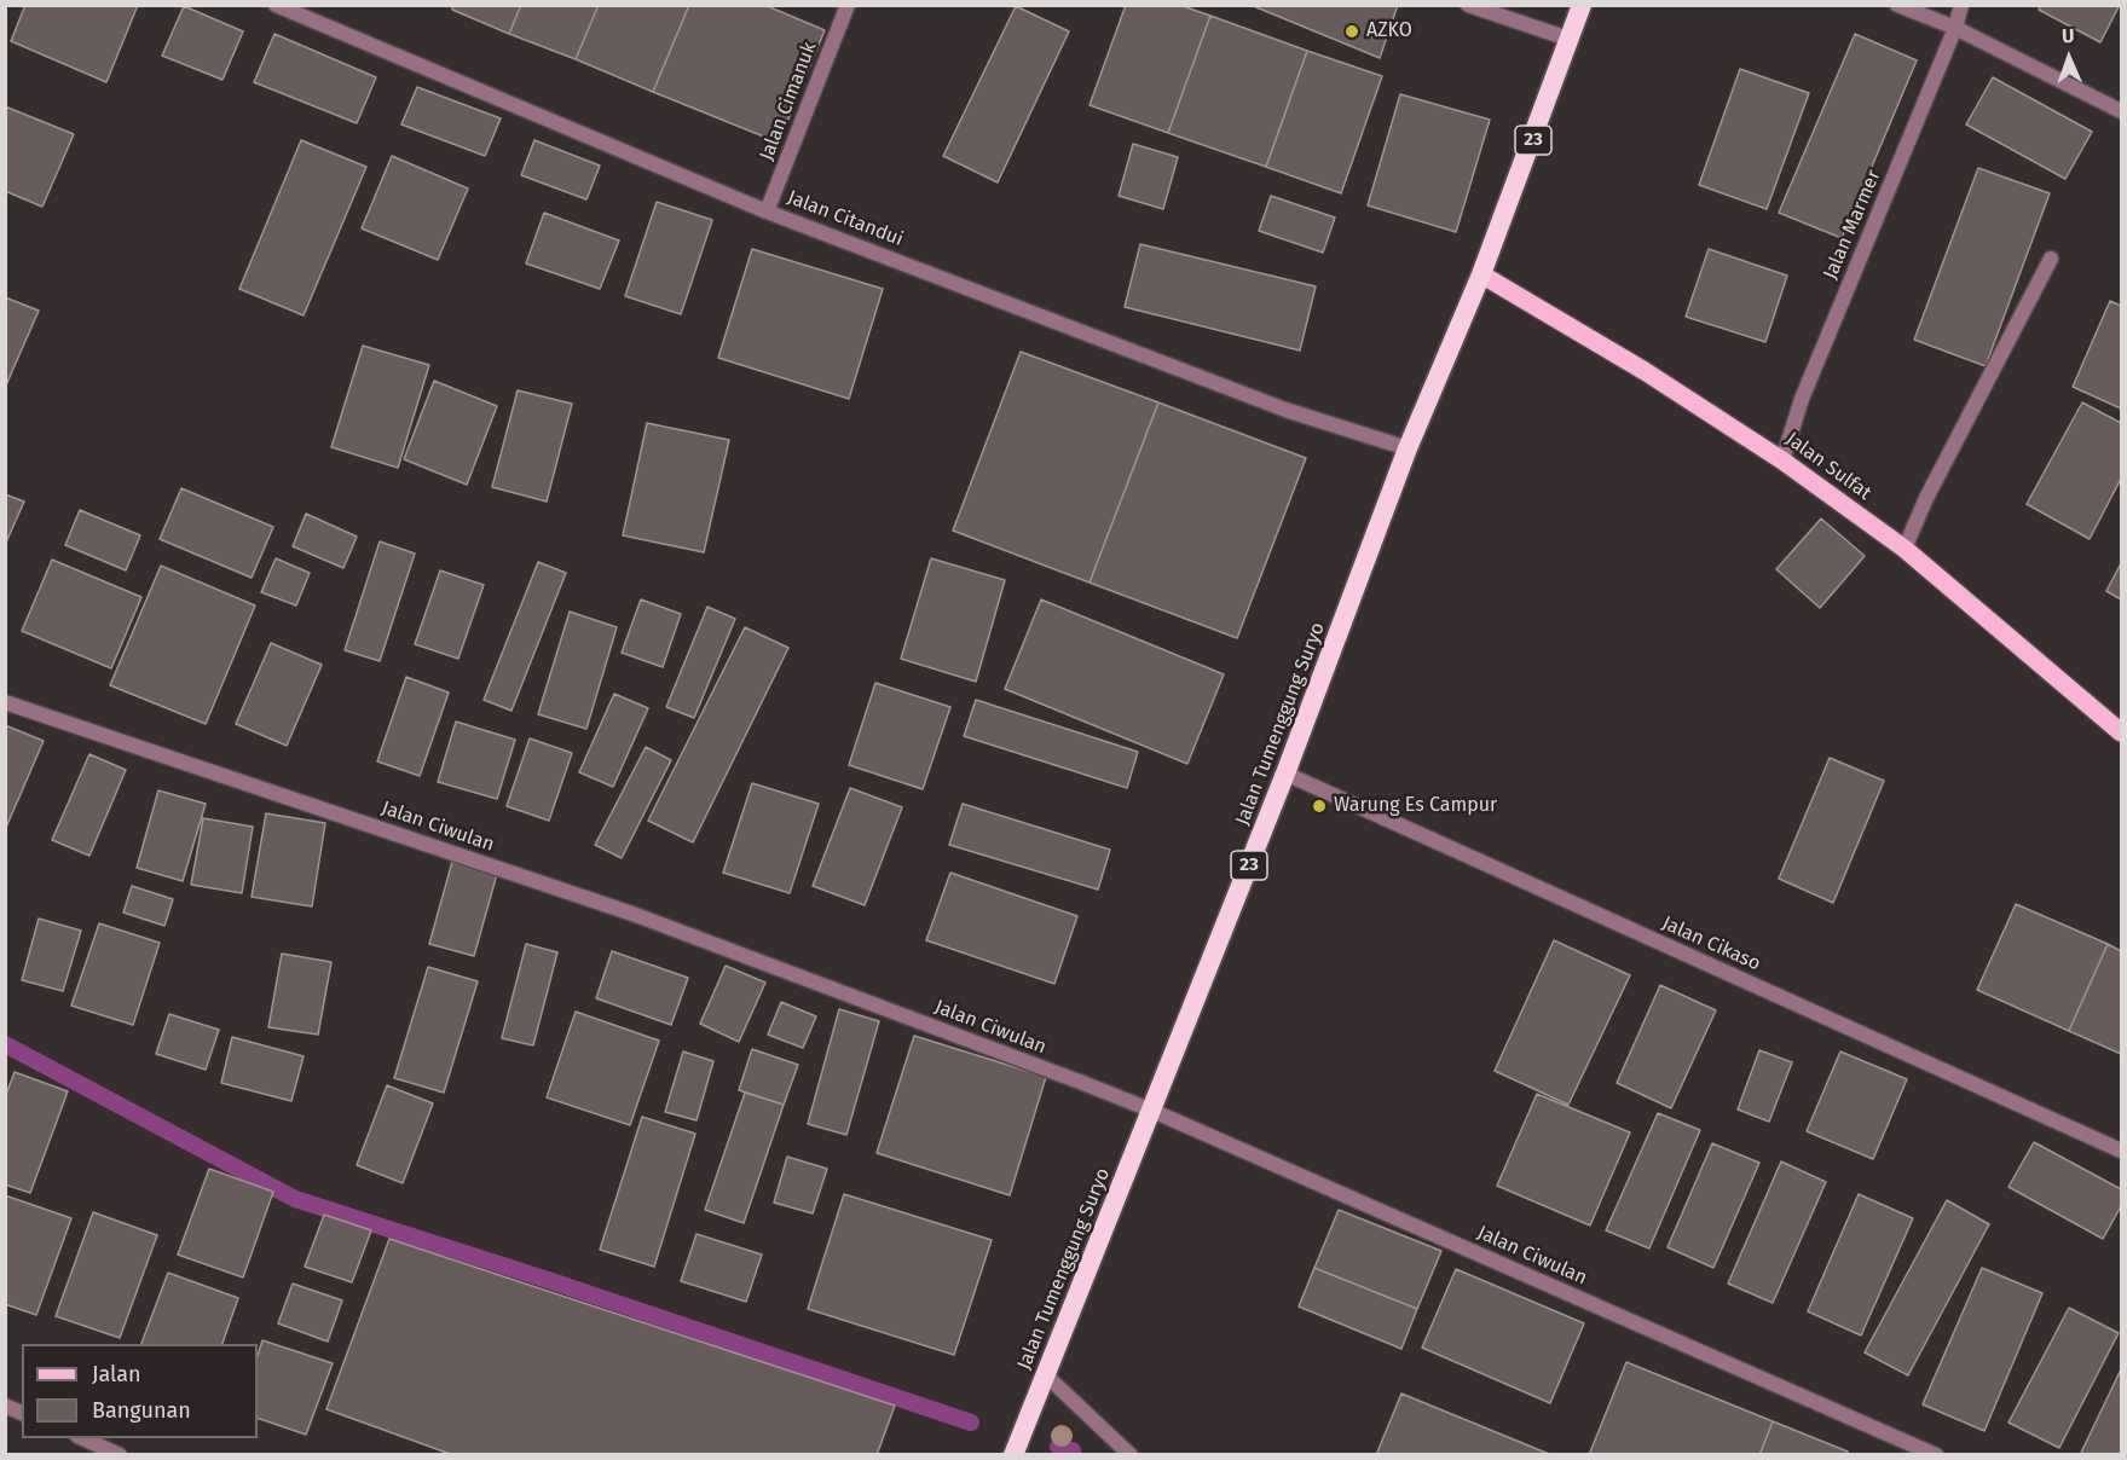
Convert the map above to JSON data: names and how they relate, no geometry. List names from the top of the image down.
{
  "streets": {
    "highway": ["23", "Jalan Tumenggung Suryo"],
    "main road": ["Jalan Sulfat"],
    "street": [
      "Jalan Cimanuk",
      "Jalan Citandui",
      "Jalan Marmer",
      "Jalan Ciwulan",
      "Jalan Cikaso"
    ]
  },
  "crossings": [
    ["Jalan Cimanuk", "Jalan Citandui"],
    ["Jalan Citandui", "Jalan Tumenggung Suryo"],
    ["Jalan Marmer", "Jalan Sulfat"],
    ["Jalan Sulfat", "Jalan Tumenggung Suryo"],
    ["Jalan Tumenggung Suryo", "Jalan Ciwulan"],
    ["Jalan Tumenggung Suryo", "Jalan Cikaso"]
  ],
  "places": ["AZKO", "Warung Es Campur"],
  "legend": ["Jalan", "Bangunan"],
  "north": "top"
}
